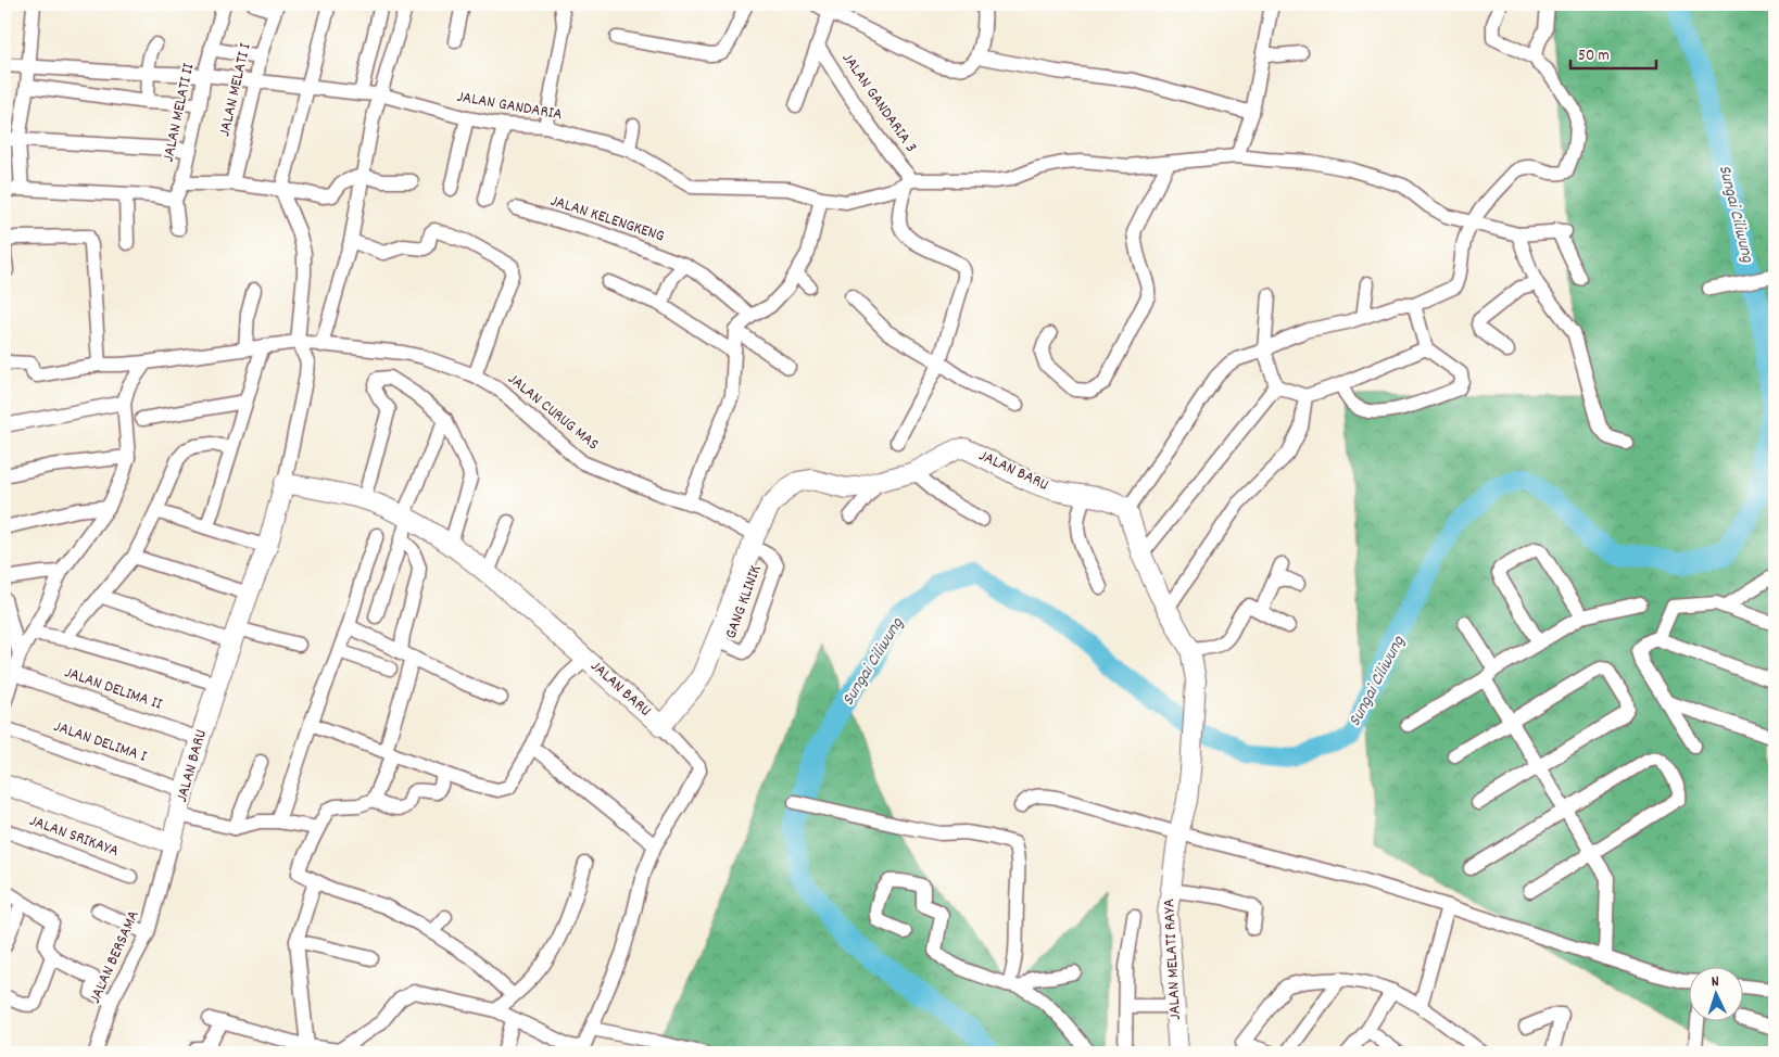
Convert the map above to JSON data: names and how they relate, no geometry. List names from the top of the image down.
{
  "streets": {
    "street": [
      "JALAN MELATI I",
      "JALAN GANDARIA 3",
      "JALAN GANDARIA",
      "JALAN MELATI II",
      "JALAN KELENGKENG",
      "JALAN CURUG MAS",
      "JALAN BARU",
      "GANG KLINIK",
      "JALAN DELIMA II",
      "JALAN DELIMA I",
      "JALAN SRIKAYA",
      "JALAN BERSAMA",
      "JALAN MELATI RAYA"
    ]
  },
  "crossings": [
    ["JALAN MELATI I", "JALAN GANDARIA"],
    ["JALAN GANDARIA 3", "JALAN GANDARIA"],
    ["JALAN GANDARIA", "JALAN MELATI II"],
    ["JALAN CURUG MAS", "JALAN BARU"],
    ["JALAN CURUG MAS", "GANG KLINIK"],
    ["JALAN BARU", "GANG KLINIK"],
    ["JALAN BARU", "JALAN DELIMA II"],
    ["JALAN BARU", "JALAN DELIMA I"],
    ["JALAN BARU", "JALAN BERSAMA"]
  ],
  "water": ["Sungai Ciliwung"],
  "scale_bar": "50 m",
  "north": "top"
}
